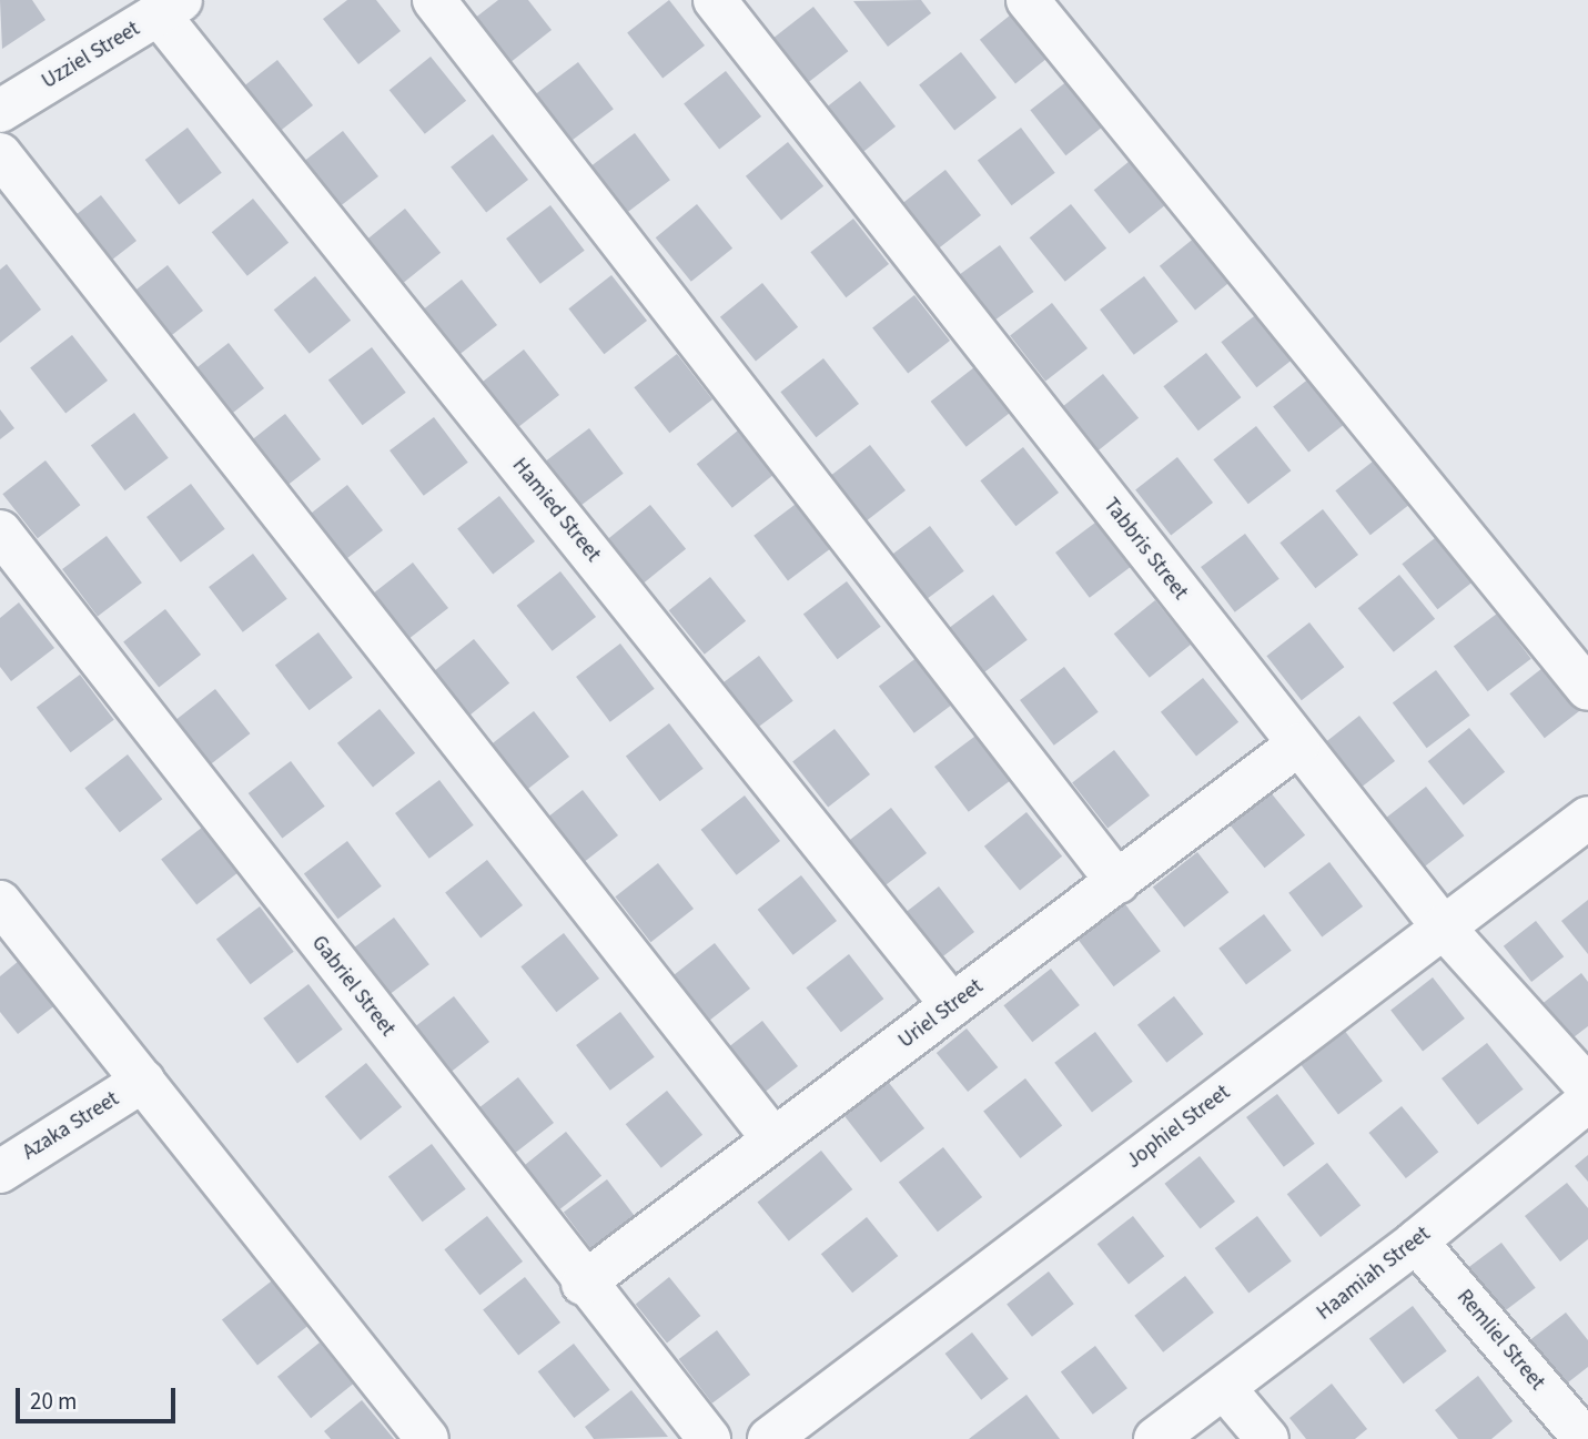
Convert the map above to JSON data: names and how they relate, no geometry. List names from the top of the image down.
{
  "streets": {
    "street": [
      "Uzziel Street",
      "Hamied Street",
      "Tabbris Street",
      "Gabriel Street",
      "Uriel Street",
      "Azaka Street",
      "Jophiel Street",
      "Haamiah Street",
      "Remliel Street"
    ]
  },
  "crossings": [
    ["Uzziel Street", "Hamied Street"],
    ["Hamied Street", "Uriel Street"],
    ["Tabbris Street", "Uriel Street"],
    ["Tabbris Street", "Jophiel Street"],
    ["Gabriel Street", "Uriel Street"],
    ["Haamiah Street", "Remliel Street"]
  ],
  "scale_bar": "20 m"
}
